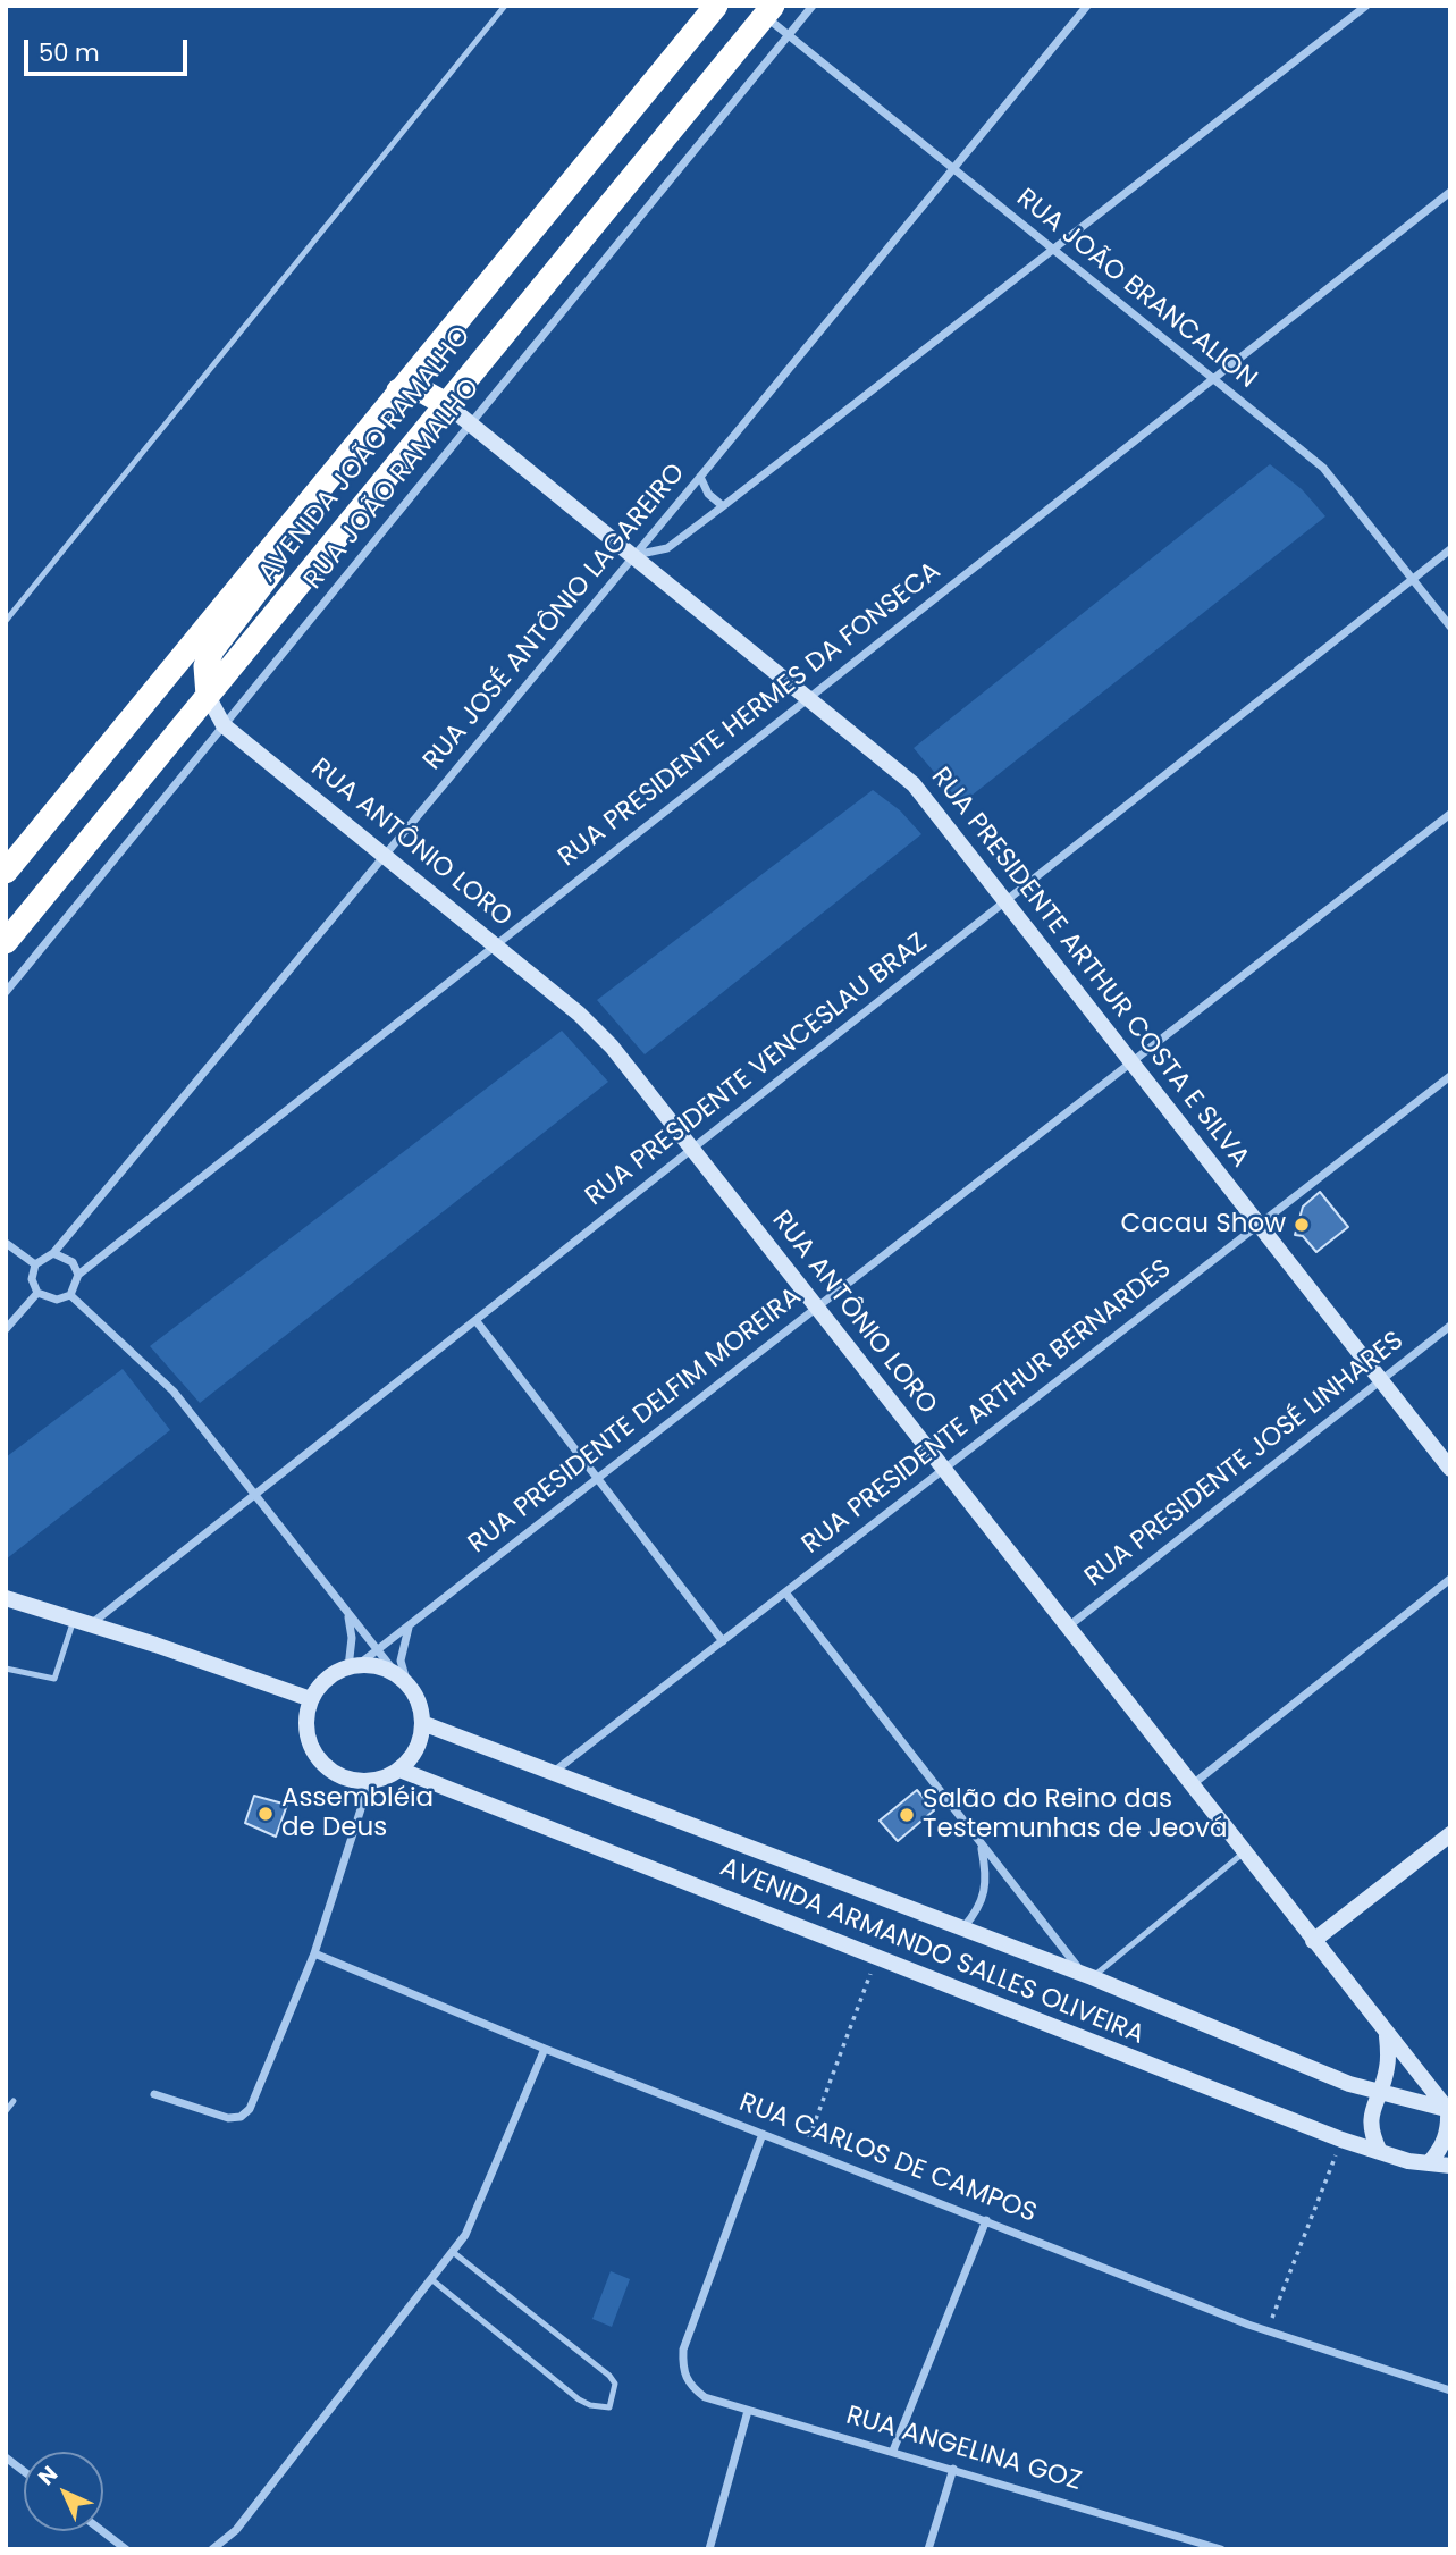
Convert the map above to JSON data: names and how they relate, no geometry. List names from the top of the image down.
{
  "streets": {
    "highway": ["AVENIDA JOÃO RAMALHO"],
    "street": [
      "RUA JOÃO BRANCALION",
      "RUA JOÃO RAMALHO",
      "RUA JOSÉ ANTÔNIO LAGAREIRO",
      "RUA PRESIDENTE HERMES DA FONSECA",
      "RUA ANTÔNIO LORO",
      "RUA PRESIDENTE ARTHUR COSTA E SILVA",
      "RUA PRESIDENTE VENCESLAU BRAZ",
      "RUA PRESIDENTE ARTHUR BERNARDES",
      "RUA PRESIDENTE DELFIM MOREIRA",
      "RUA PRESIDENTE JOSÉ LINHARES",
      "AVENIDA ARMANDO SALLES OLIVEIRA",
      "RUA CARLOS DE CAMPOS",
      "RUA ANGELINA GOZ"
    ]
  },
  "crossings": [
    ["RUA JOÃO BRANCALION", "AVENIDA JOÃO RAMALHO"],
    ["RUA JOÃO BRANCALION", "RUA JOÃO RAMALHO"],
    ["RUA JOÃO BRANCALION", "RUA JOSÉ ANTÔNIO LAGAREIRO"],
    ["RUA JOÃO BRANCALION", "RUA PRESIDENTE HERMES DA FONSECA"],
    ["RUA JOÃO BRANCALION", "RUA PRESIDENTE VENCESLAU BRAZ"],
    ["AVENIDA JOÃO RAMALHO", "RUA ANTÔNIO LORO"],
    ["AVENIDA JOÃO RAMALHO", "RUA PRESIDENTE ARTHUR COSTA E SILVA"],
    ["RUA JOÃO RAMALHO", "RUA ANTÔNIO LORO"],
    ["RUA JOÃO RAMALHO", "RUA PRESIDENTE ARTHUR COSTA E SILVA"],
    ["RUA JOSÉ ANTÔNIO LAGAREIRO", "RUA PRESIDENTE HERMES DA FONSECA"],
    ["RUA JOSÉ ANTÔNIO LAGAREIRO", "RUA ANTÔNIO LORO"],
    ["RUA JOSÉ ANTÔNIO LAGAREIRO", "RUA PRESIDENTE ARTHUR COSTA E SILVA"],
    ["RUA PRESIDENTE HERMES DA FONSECA", "RUA ANTÔNIO LORO"],
    ["RUA PRESIDENTE HERMES DA FONSECA", "RUA PRESIDENTE ARTHUR COSTA E SILVA"],
    ["RUA ANTÔNIO LORO", "RUA PRESIDENTE VENCESLAU BRAZ"],
    ["RUA ANTÔNIO LORO", "RUA PRESIDENTE ARTHUR BERNARDES"],
    ["RUA ANTÔNIO LORO", "RUA PRESIDENTE DELFIM MOREIRA"],
    ["RUA ANTÔNIO LORO", "RUA PRESIDENTE JOSÉ LINHARES"],
    ["RUA ANTÔNIO LORO", "AVENIDA ARMANDO SALLES OLIVEIRA"],
    ["RUA PRESIDENTE ARTHUR COSTA E SILVA", "RUA PRESIDENTE VENCESLAU BRAZ"],
    ["RUA PRESIDENTE ARTHUR COSTA E SILVA", "RUA PRESIDENTE ARTHUR BERNARDES"],
    ["RUA PRESIDENTE ARTHUR COSTA E SILVA", "RUA PRESIDENTE DELFIM MOREIRA"],
    ["RUA PRESIDENTE ARTHUR COSTA E SILVA", "RUA PRESIDENTE JOSÉ LINHARES"],
    ["RUA PRESIDENTE ARTHUR BERNARDES", "AVENIDA ARMANDO SALLES OLIVEIRA"],
    ["RUA PRESIDENTE DELFIM MOREIRA", "AVENIDA ARMANDO SALLES OLIVEIRA"],
    ["RUA CARLOS DE CAMPOS", "RUA ANGELINA GOZ"]
  ],
  "places": ["Cacau Show", "Assembléia de Deus", "Salão do Reino das Testemunhas de Jeová"],
  "scale_bar": "50 m",
  "north": "top left"
}
